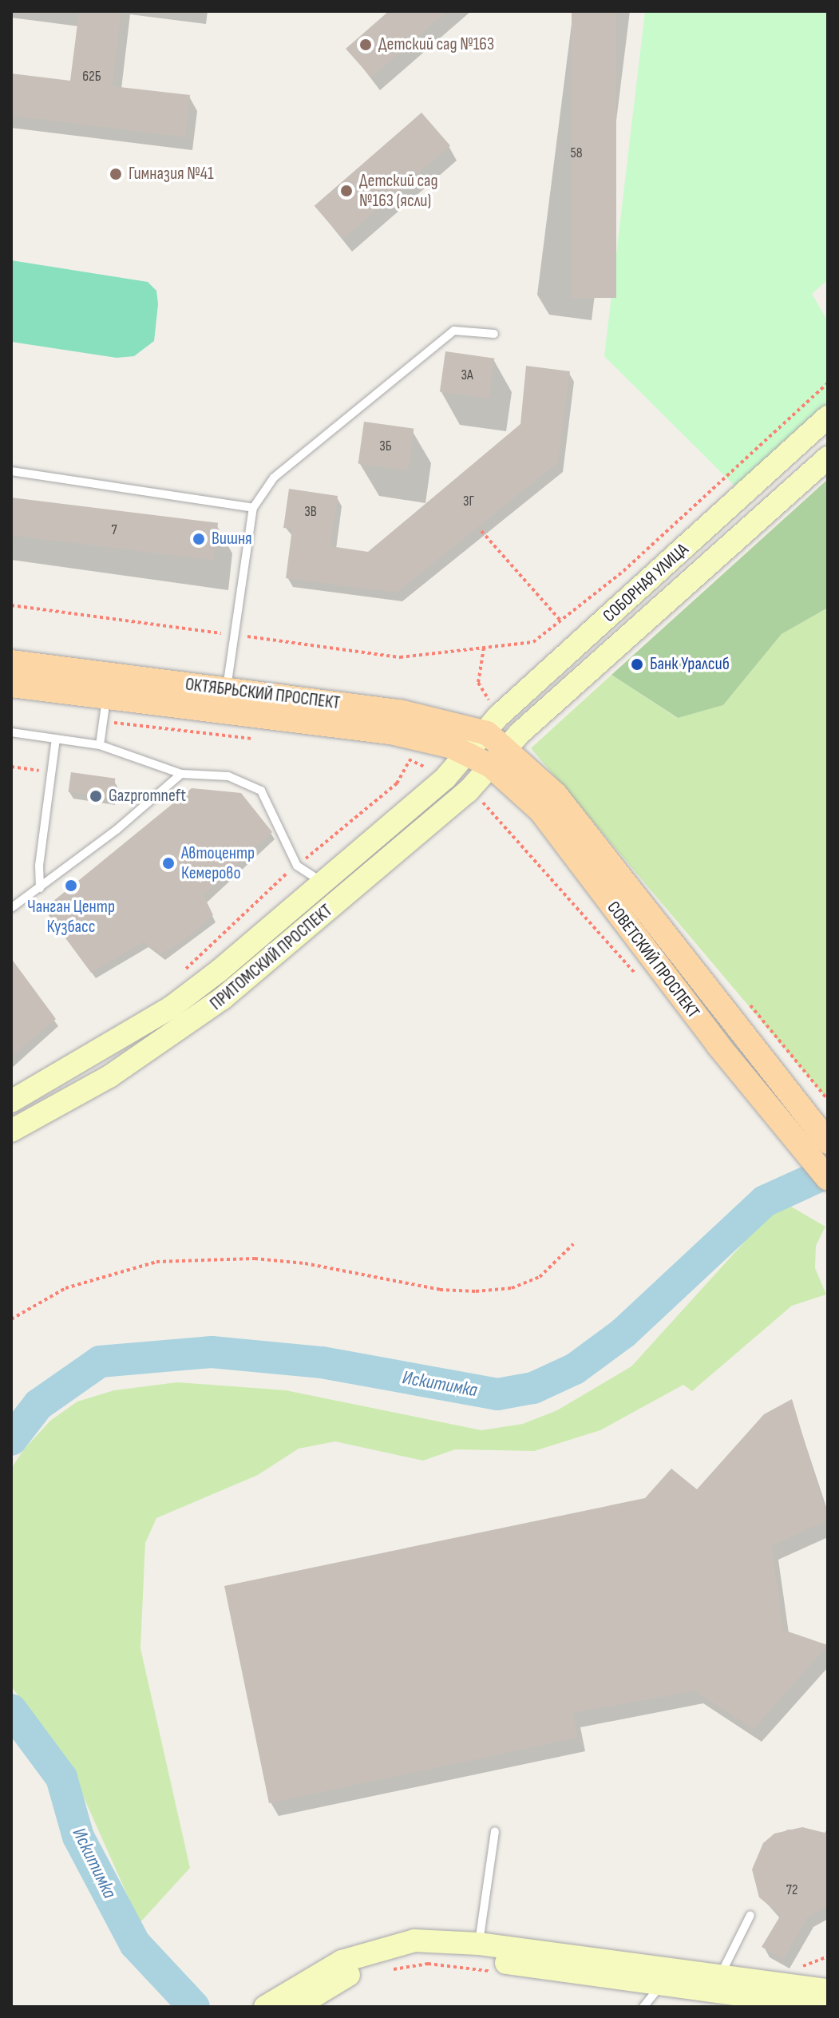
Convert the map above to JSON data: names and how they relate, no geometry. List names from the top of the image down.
{
  "streets": {
    "main road": [
      "СОБОРНАЯ УЛИЦА",
      "ОКТЯБРЬСКИЙ ПРОСПЕКТ",
      "ПРИТОМСКИЙ ПРОСПЕКТ",
      "СОВЕТСКИЙ ПРОСПЕКТ"
    ]
  },
  "crossings": [
    ["СОБОРНАЯ УЛИЦА", "ОКТЯБРЬСКИЙ ПРОСПЕКТ"],
    ["СОБОРНАЯ УЛИЦА", "ПРИТОМСКИЙ ПРОСПЕКТ"],
    ["СОБОРНАЯ УЛИЦА", "СОВЕТСКИЙ ПРОСПЕКТ"],
    ["ОКТЯБРЬСКИЙ ПРОСПЕКТ", "ПРИТОМСКИЙ ПРОСПЕКТ"],
    ["ОКТЯБРЬСКИЙ ПРОСПЕКТ", "СОВЕТСКИЙ ПРОСПЕКТ"],
    ["ПРИТОМСКИЙ ПРОСПЕКТ", "СОВЕТСКИЙ ПРОСПЕКТ"]
  ],
  "water": ["Искитимка"],
  "places": [
    "Детский сад №163",
    "Гимназия №41",
    "Детский сад №163 (ясли)",
    "Вишня",
    "Банк Уралсиб",
    "Gazpromneft",
    "Автоцентр Кемерово",
    "Чанган Центр Кузбасс"
  ],
  "house_numbers": [
    "62Б",
    "58",
    "3А",
    "3Б",
    "3Г",
    "3В",
    "7",
    "72"
  ]
}
